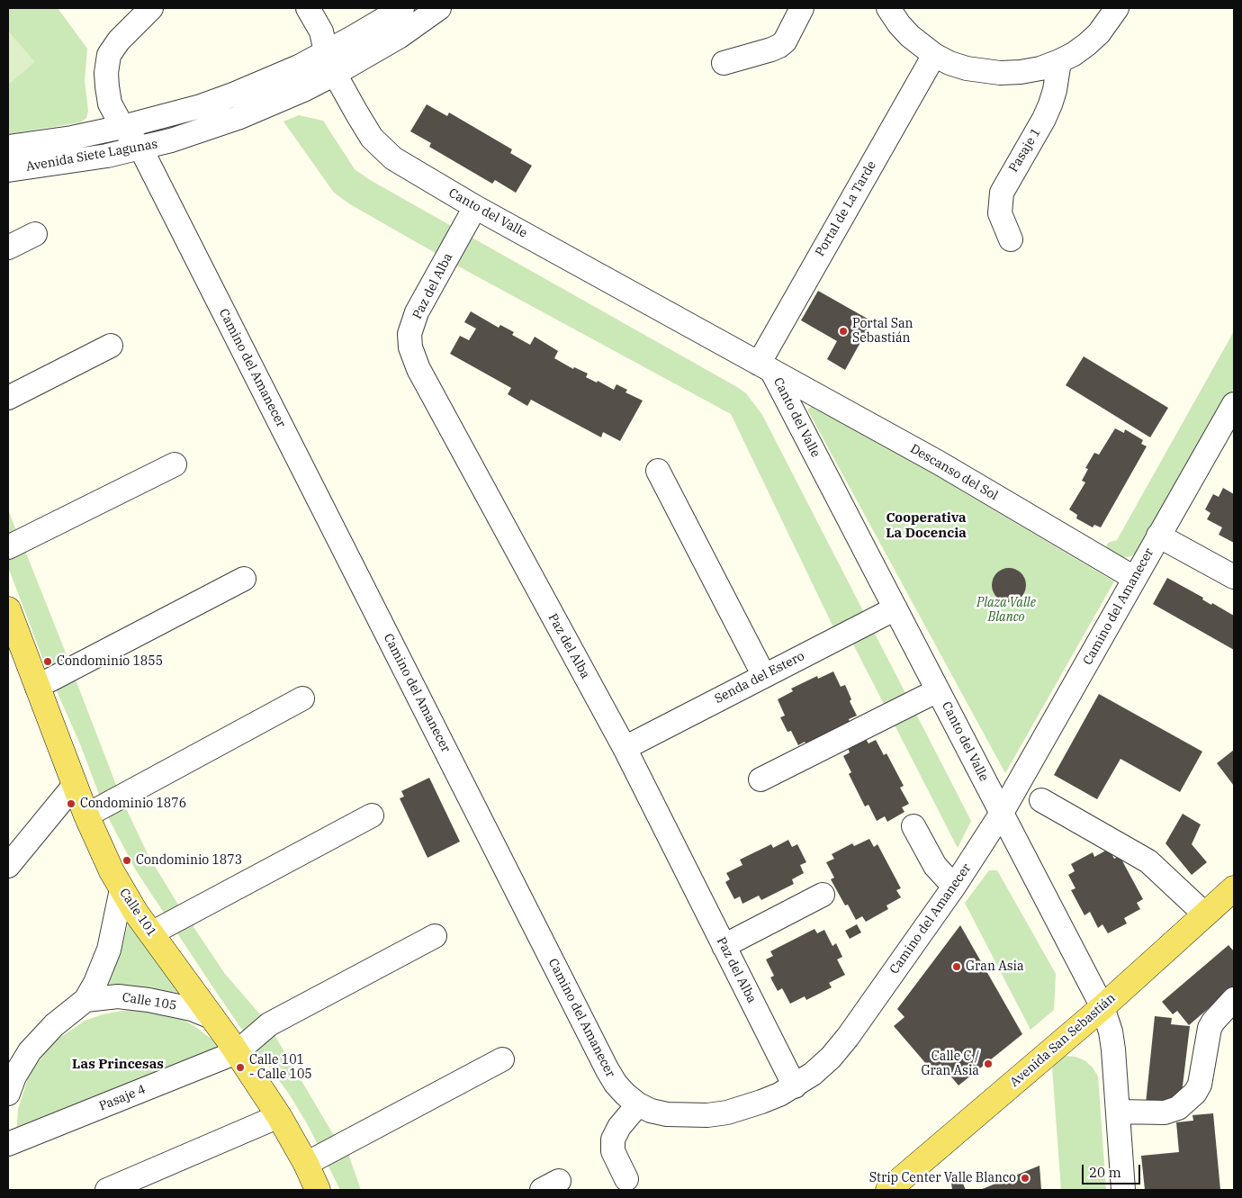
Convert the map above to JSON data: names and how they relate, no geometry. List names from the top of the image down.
{
  "streets": {
    "main road": ["Calle 101", "Avenida San Sebastián"],
    "street": [
      "Pasaje 1",
      "Avenida Siete Lagunas",
      "Portal de La Tarde",
      "Canto del Valle",
      "Paz del Alba",
      "Camino del Amanecer",
      "Descanso del Sol",
      "Senda del Estero",
      "Calle 105",
      "Pasaje 4"
    ]
  },
  "crossings": [
    ["Avenida Siete Lagunas", "Canto del Valle"],
    ["Avenida Siete Lagunas", "Camino del Amanecer"],
    ["Portal de La Tarde", "Canto del Valle"],
    ["Portal de La Tarde", "Descanso del Sol"],
    ["Canto del Valle", "Paz del Alba"],
    ["Canto del Valle", "Camino del Amanecer"],
    ["Canto del Valle", "Descanso del Sol"],
    ["Canto del Valle", "Senda del Estero"],
    ["Canto del Valle", "Avenida San Sebastián"],
    ["Paz del Alba", "Camino del Amanecer"],
    ["Paz del Alba", "Senda del Estero"],
    ["Camino del Amanecer", "Descanso del Sol"],
    ["Calle 101", "Calle 105"],
    ["Calle 101", "Pasaje 4"]
  ],
  "districts": ["Cooperativa La Docencia", "Las Princesas"],
  "parks": ["Plaza Valle Blanco"],
  "places": [
    "Portal San Sebastián",
    "Condominio 1855",
    "Condominio 1876",
    "Condominio 1873",
    "Gran Asia",
    "Calle C / Gran Asia",
    "Calle 101 - Calle 105",
    "Strip Center Valle Blanco"
  ],
  "scale_bar": "20 m"
}
